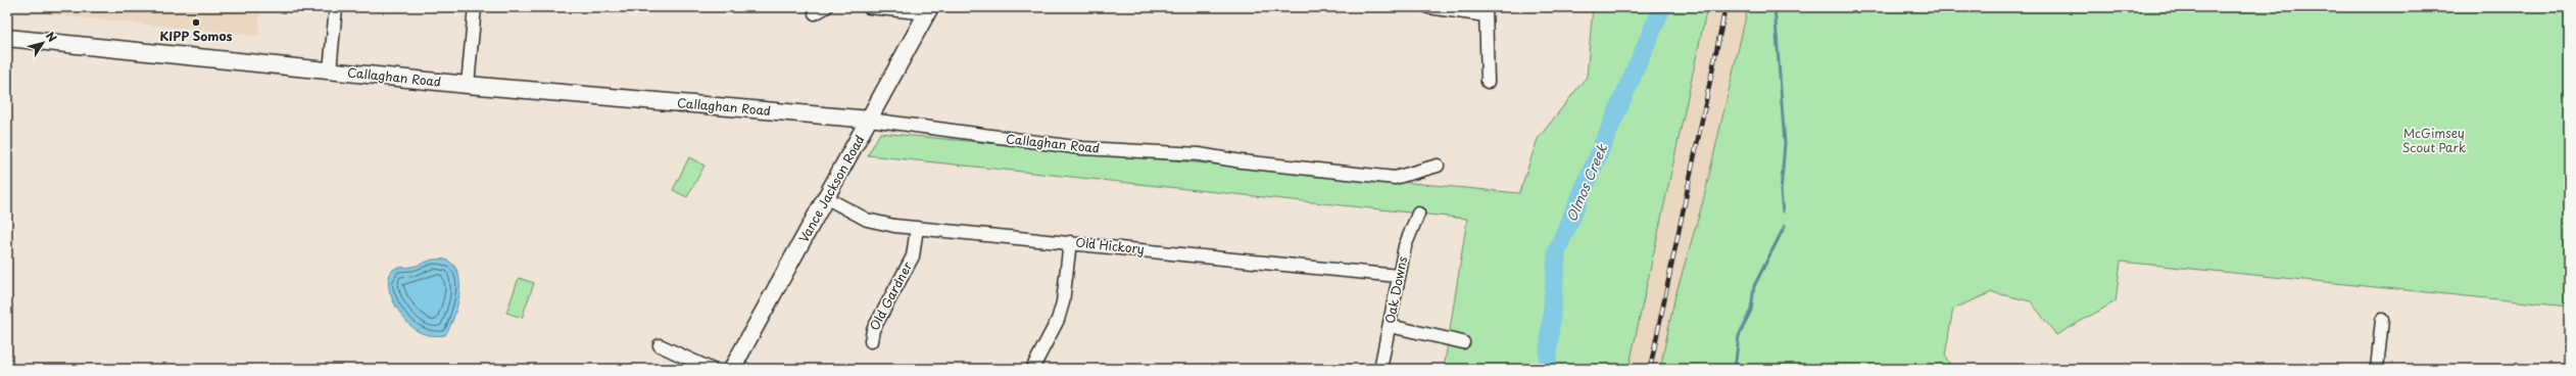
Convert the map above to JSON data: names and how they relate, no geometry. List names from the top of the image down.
{
  "streets": {
    "main road": ["Callaghan Road", "Vance Jackson Road"],
    "street": ["Old Hickory", "Oak Downs", "Old Gardner"]
  },
  "crossings": [
    ["Callaghan Road", "Vance Jackson Road"],
    ["Vance Jackson Road", "Old Hickory"],
    ["Old Hickory", "Oak Downs"],
    ["Old Hickory", "Old Gardner"]
  ],
  "water": ["Olmos Creek"],
  "parks": ["McGimsey Scout Park"],
  "places": ["KIPP Somos"],
  "north": "top right"
}
